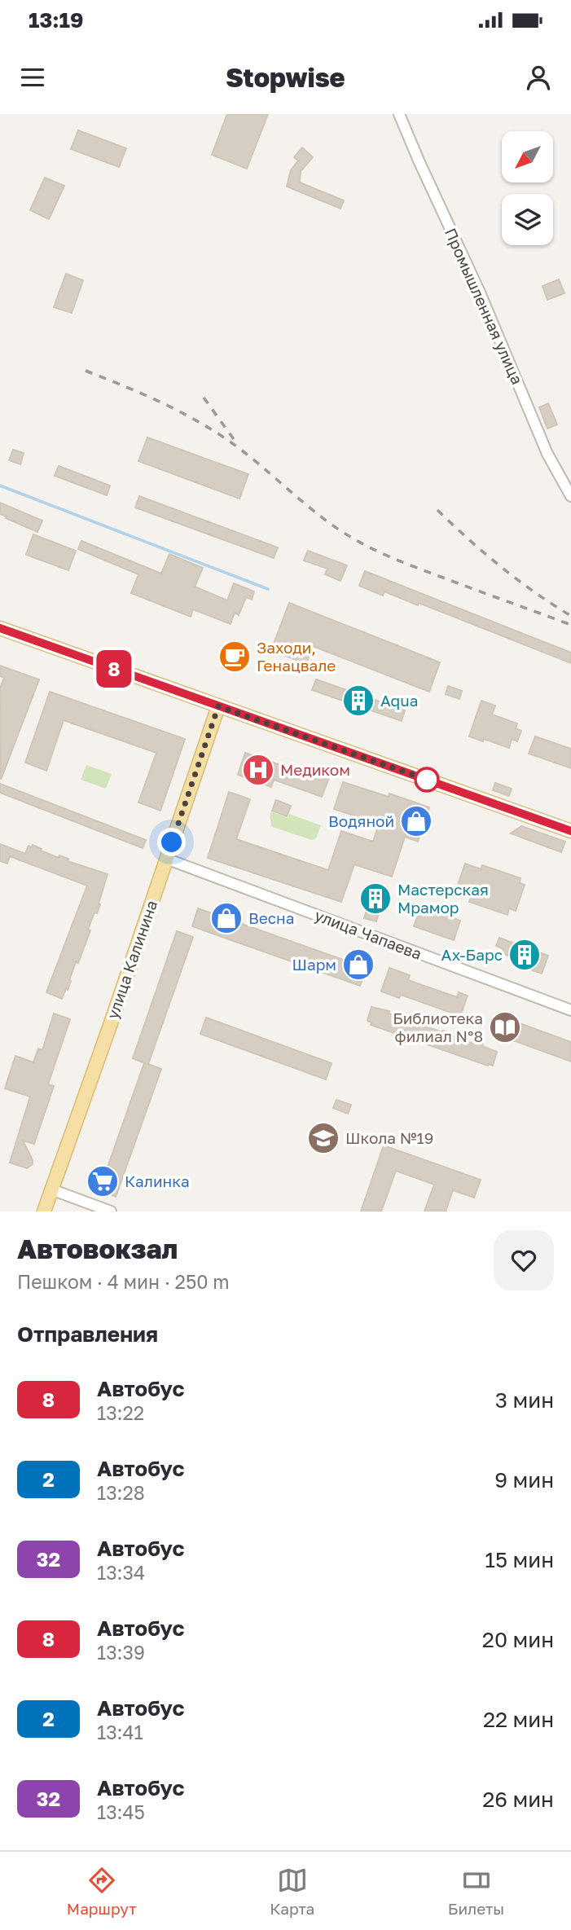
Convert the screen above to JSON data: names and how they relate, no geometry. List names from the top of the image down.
{
  "streets": {
    "main road": ["улица Калинина"],
    "street": ["Промышленная улица", "улица Чапаева"]
  },
  "crossings": [
    ["улица Чапаева", "улица Калинина"]
  ],
  "places": {
    "cafe": ["Заходи, Генацвале"],
    "building": ["Aqua", "Мастерская Мрамор", "Ах-Барс"],
    "hospital": ["Медиком"],
    "shop": ["Водяной", "Весна", "Шарм"],
    "library": ["Библиотека филиал N°8"],
    "school or university": ["Школа №19"],
    "supermarket": ["Калинка"]
  },
  "lines": ["bus line 8"],
  "north": "bottom left",
  "page": {
    "status": "13:19",
    "header": "Stopwise",
    "on_map": "8",
    "heading": [
      ["Автовокзал", "Пешком · 4 мин · 250 m"],
      "Отправления"
    ],
    "list": [
      {
        "mark": "8",
        "name": "Автобус",
        "note": "13:22",
        "value": "3 мин"
      },
      {
        "mark": "2",
        "name": "Автобус",
        "note": "13:28",
        "value": "9 мин"
      },
      {
        "mark": "32",
        "name": "Автобус",
        "note": "13:34",
        "value": "15 мин"
      },
      {
        "mark": "8",
        "name": "Автобус",
        "note": "13:39",
        "value": "20 мин"
      },
      {
        "mark": "2",
        "name": "Автобус",
        "note": "13:41",
        "value": "22 мин"
      },
      {
        "mark": "32",
        "name": "Автобус",
        "note": "13:45",
        "value": "26 мин"
      }
    ],
    "tabs": ["Маршрут", "Карта", "Билеты"]
  }
}
